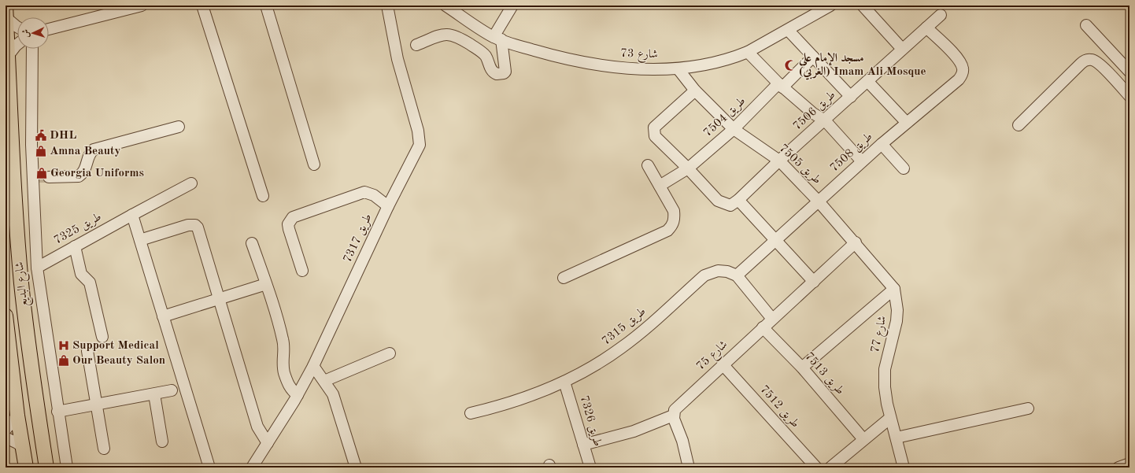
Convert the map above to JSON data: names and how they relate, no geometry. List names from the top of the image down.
{
  "streets": {
    "main road": ["شارع البديع"],
    "street": [
      "شارع 73",
      "طريق 7506",
      "طريق 7504",
      "طريق 7508",
      "طريق 7505",
      "طريق 7325",
      "طريق 7317",
      "طريق 7315",
      "شارع 77",
      "شارع 75",
      "طريق 7513",
      "طريق 7512",
      "طريق 7326"
    ]
  },
  "crossings": [
    ["شارع 73", "طريق 7505"],
    ["طريق 7506", "طريق 7508"],
    ["طريق 7506", "طريق 7505"],
    ["طريق 7504", "طريق 7505"],
    ["طريق 7508", "طريق 7505"],
    ["طريق 7505", "شارع 77"],
    ["طريق 7505", "شارع 75"],
    ["طريق 7315", "طريق 7326"],
    ["شارع 77", "طريق 7513"],
    ["شارع 75", "طريق 7513"],
    ["شارع 75", "طريق 7512"]
  ],
  "places": {
    "mosque": ["مسجد الإمام علي (الغربي) Imam Ali Mosque"],
    "public building": ["DHL"],
    "shop": ["Amna Beauty", "Georgia Uniforms", "Our Beauty Salon"],
    "hospital": ["Support Medical"]
  },
  "north": "left"
}
